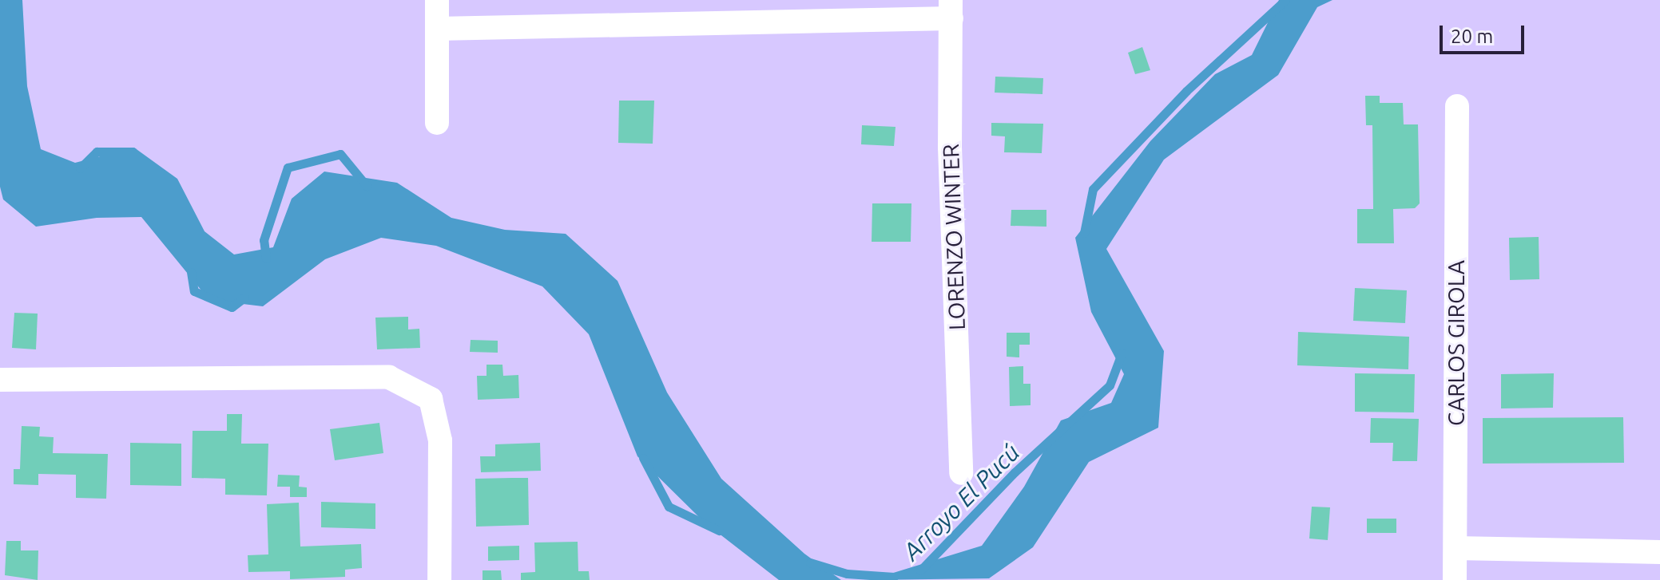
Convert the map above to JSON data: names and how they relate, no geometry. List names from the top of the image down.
{
  "streets": {
    "street": ["LORENZO WINTER", "CARLOS GIROLA"]
  },
  "water": ["Arroyo El Pucú"],
  "scale_bar": "20 m"
}
